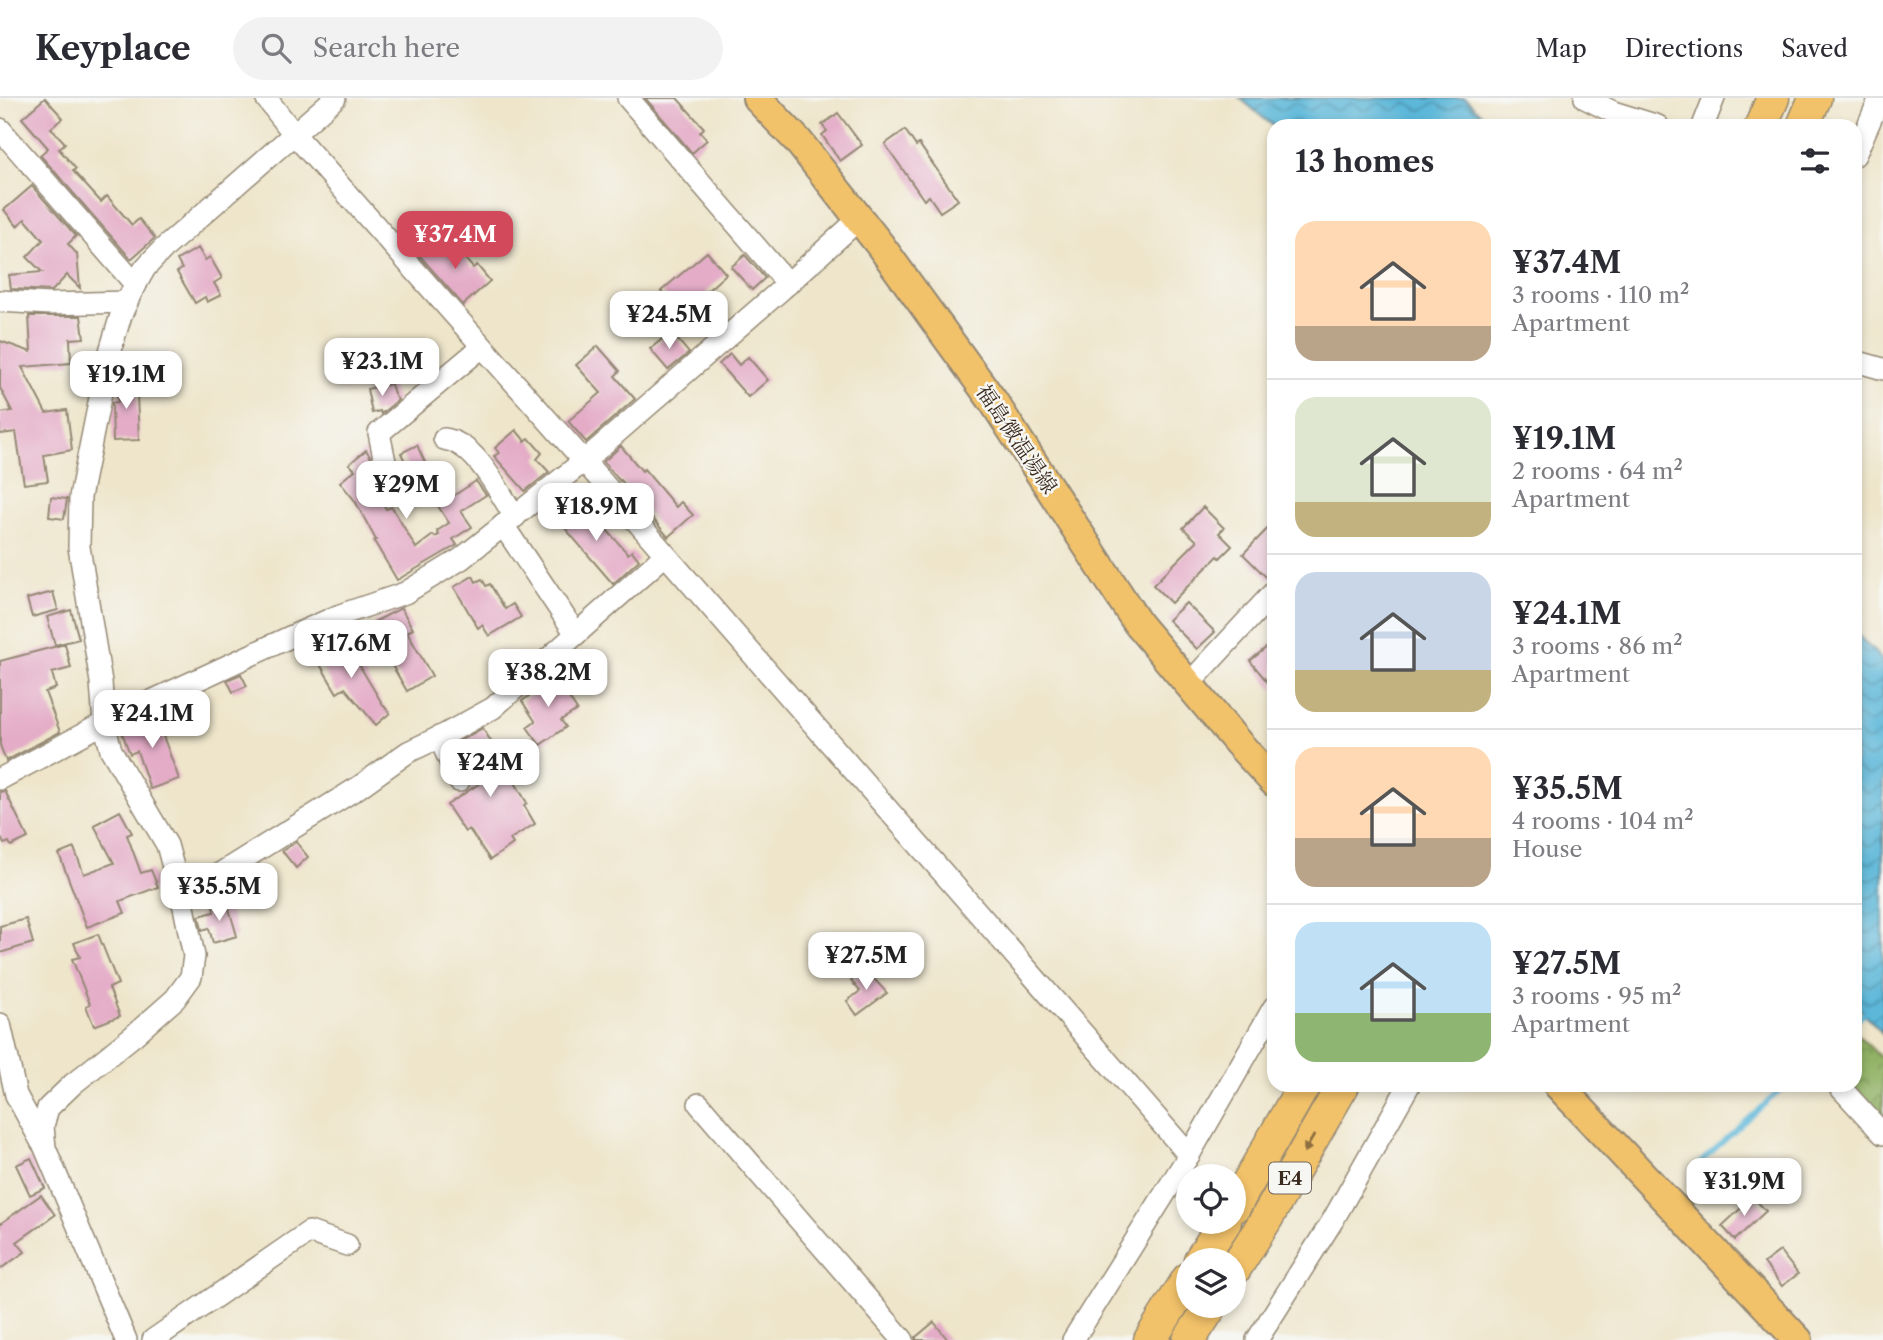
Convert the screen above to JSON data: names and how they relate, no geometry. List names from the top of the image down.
{
  "streets": {
    "highway": ["E4"],
    "main road": ["福島微温湯線"]
  },
  "page": {
    "header": "Keyplace",
    "search": "Search here",
    "nav": ["Map", "Directions", "Saved"],
    "heading": "13 homes",
    "list": [
      {
        "name": "¥37.4M",
        "note": "3 rooms · 110 m² · Apartment"
      },
      {
        "name": "¥19.1M",
        "note": "2 rooms · 64 m² · Apartment"
      },
      {
        "name": "¥24.1M",
        "note": "3 rooms · 86 m² · Apartment"
      },
      {
        "name": "¥35.5M",
        "note": "4 rooms · 104 m² · House"
      },
      {
        "name": "¥27.5M",
        "note": "3 rooms · 95 m² · Apartment"
      }
    ],
    "price": [
      "¥37.4M",
      "¥24.5M",
      "¥23.1M",
      "¥19.1M",
      "¥29M",
      "¥18.9M",
      "¥17.6M",
      "¥38.2M",
      "¥24.1M",
      "¥24M",
      "¥35.5M",
      "¥27.5M",
      "¥31.9M"
    ]
  }
}
